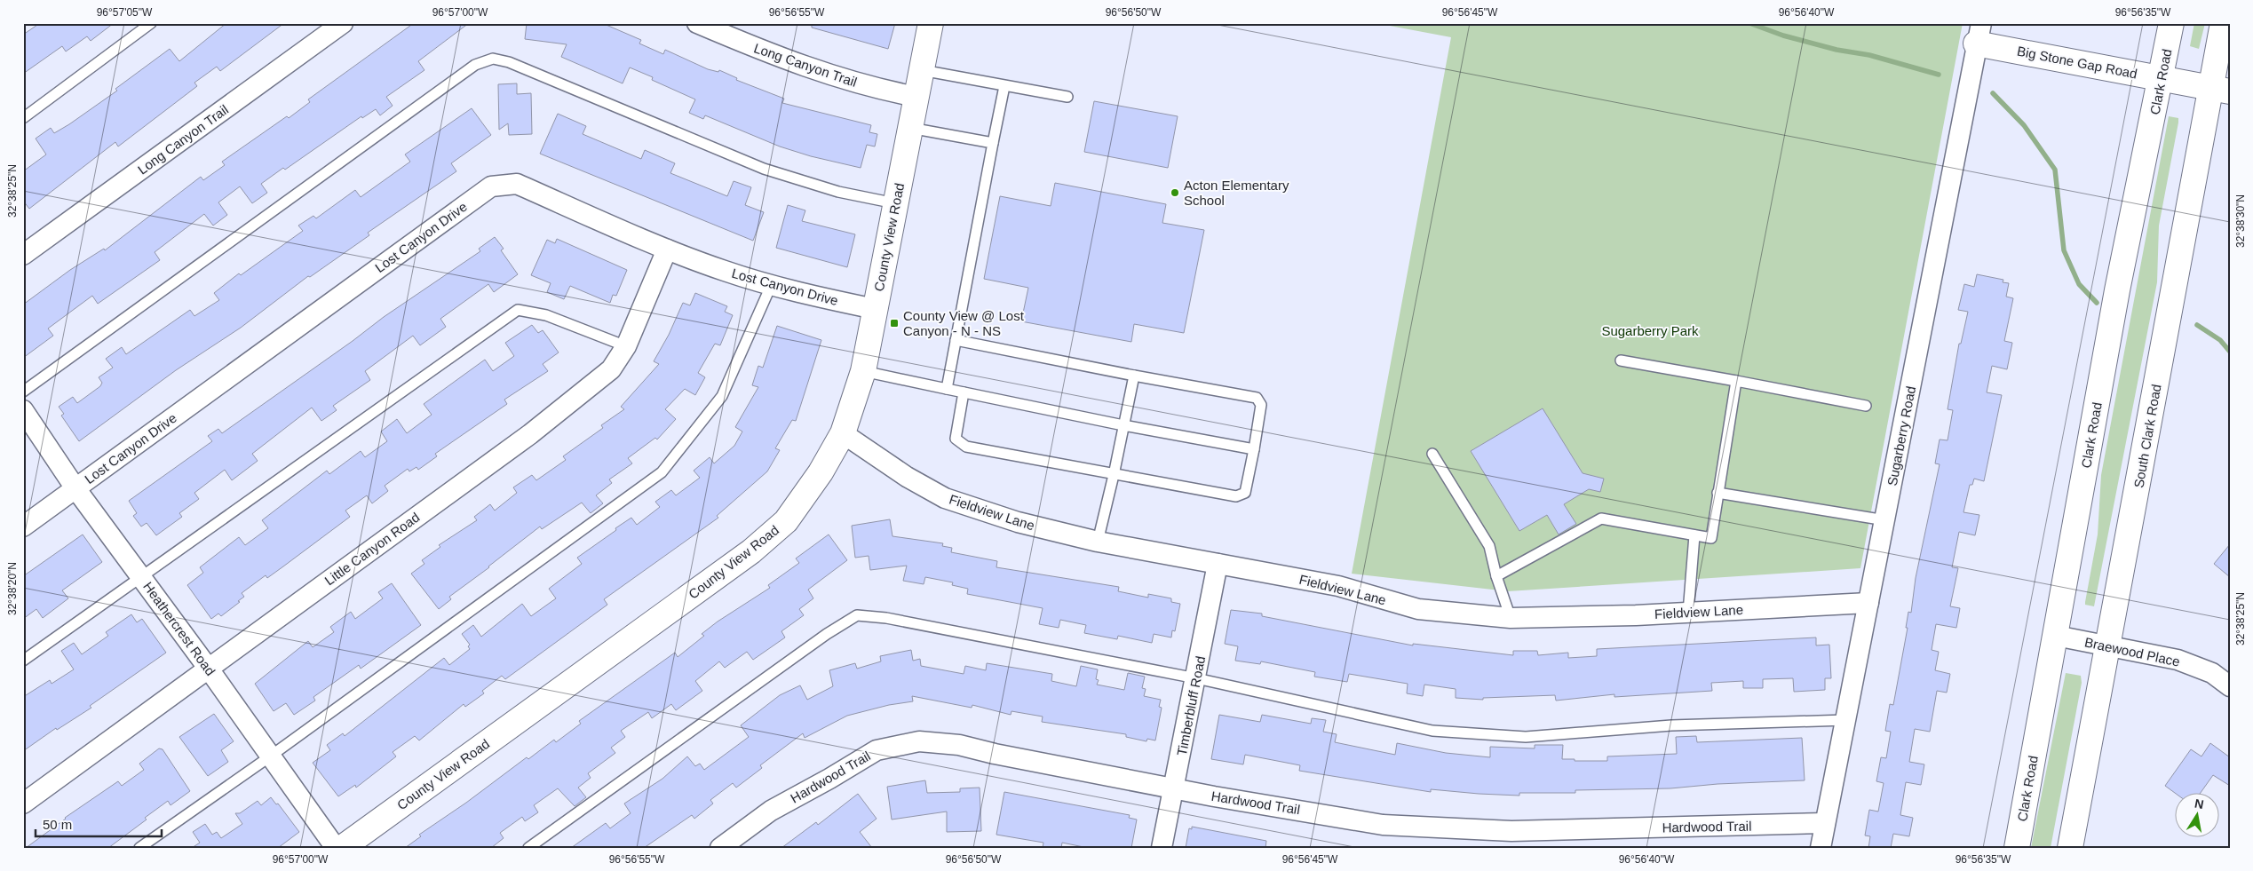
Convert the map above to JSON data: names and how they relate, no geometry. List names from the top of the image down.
{
  "streets": {
    "main road": [
      "Big Stone Gap Road",
      "Clark Road",
      "County View Road",
      "South Clark Road"
    ],
    "street": [
      "Long Canyon Trail",
      "Lost Canyon Drive",
      "Sugarberry Road",
      "Fieldview Lane",
      "Little Canyon Road",
      "Heathercrest Road",
      "Braewood Place",
      "Timberbluff Road",
      "Hardwood Trail"
    ]
  },
  "crossings": [
    ["Big Stone Gap Road", "Clark Road"],
    ["Big Stone Gap Road", "Sugarberry Road"],
    ["Big Stone Gap Road", "South Clark Road"],
    ["Long Canyon Trail", "County View Road"],
    ["Clark Road", "Braewood Place"],
    ["Lost Canyon Drive", "County View Road"],
    ["Lost Canyon Drive", "Little Canyon Road"],
    ["Lost Canyon Drive", "Heathercrest Road"],
    ["County View Road", "Fieldview Lane"],
    ["Sugarberry Road", "Fieldview Lane"],
    ["Sugarberry Road", "Hardwood Trail"],
    ["South Clark Road", "Braewood Place"],
    ["Fieldview Lane", "Timberbluff Road"],
    ["Little Canyon Road", "Heathercrest Road"],
    ["Timberbluff Road", "Hardwood Trail"]
  ],
  "parks": ["Sugarberry Park"],
  "places": {
    "other": ["Acton Elementary School"],
    "transit": ["County View @ Lost Canyon - N - NS"]
  },
  "scale_bar": "50 m",
  "north": "top",
  "coordinates": [
    "96°57'05\"W",
    "96°57'00\"W",
    "96°56'55\"W",
    "96°56'50\"W",
    "96°56'45\"W",
    "96°56'40\"W",
    "96°56'35\"W",
    "32°38'25\"N",
    "32°38'30\"N",
    "32°38'20\"N"
  ]
}
